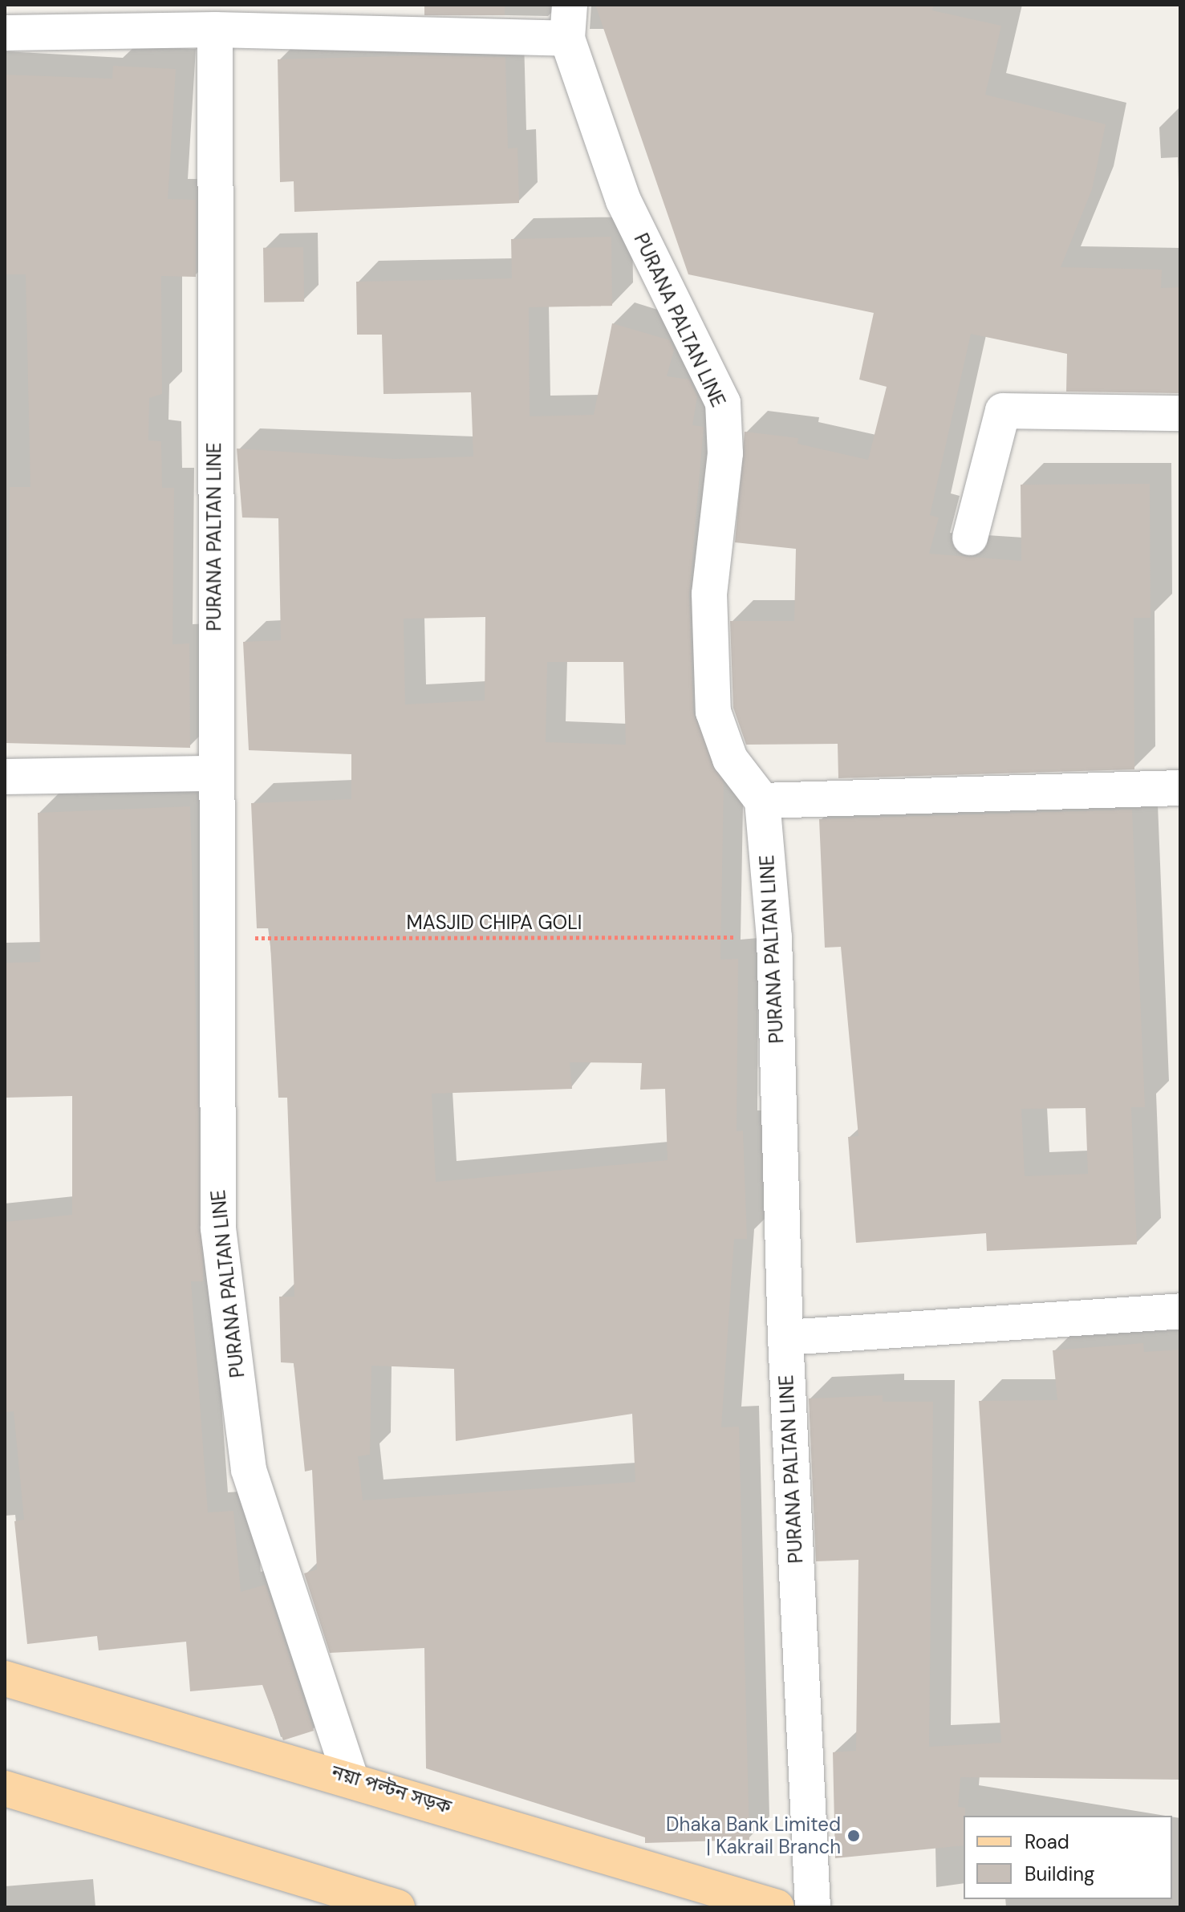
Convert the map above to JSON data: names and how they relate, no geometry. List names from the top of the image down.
{
  "streets": {
    "main road": ["নয়া পল্টন সড়ক"],
    "street": ["PURANA PALTAN LINE"],
    "path": ["MASJID CHIPA GOLI"]
  },
  "crossings": [
    ["PURANA PALTAN LINE", "MASJID CHIPA GOLI"],
    ["PURANA PALTAN LINE", "নয়া পল্টন সড়ক"]
  ],
  "places": ["Dhaka Bank Limited | Kakrail Branch"],
  "legend": ["Road", "Building"]
}
